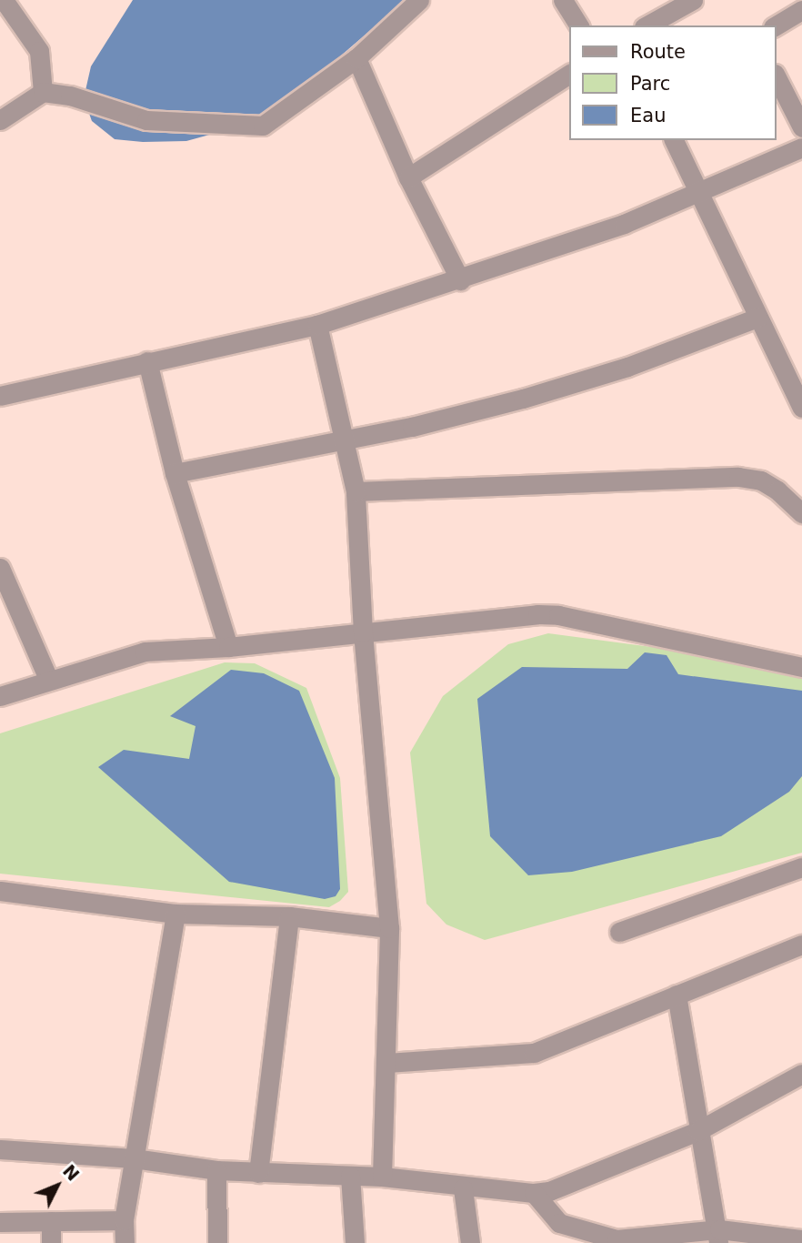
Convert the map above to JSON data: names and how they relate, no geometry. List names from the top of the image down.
{
  "legend": ["Route", "Parc", "Eau"],
  "north": "top right"
}
